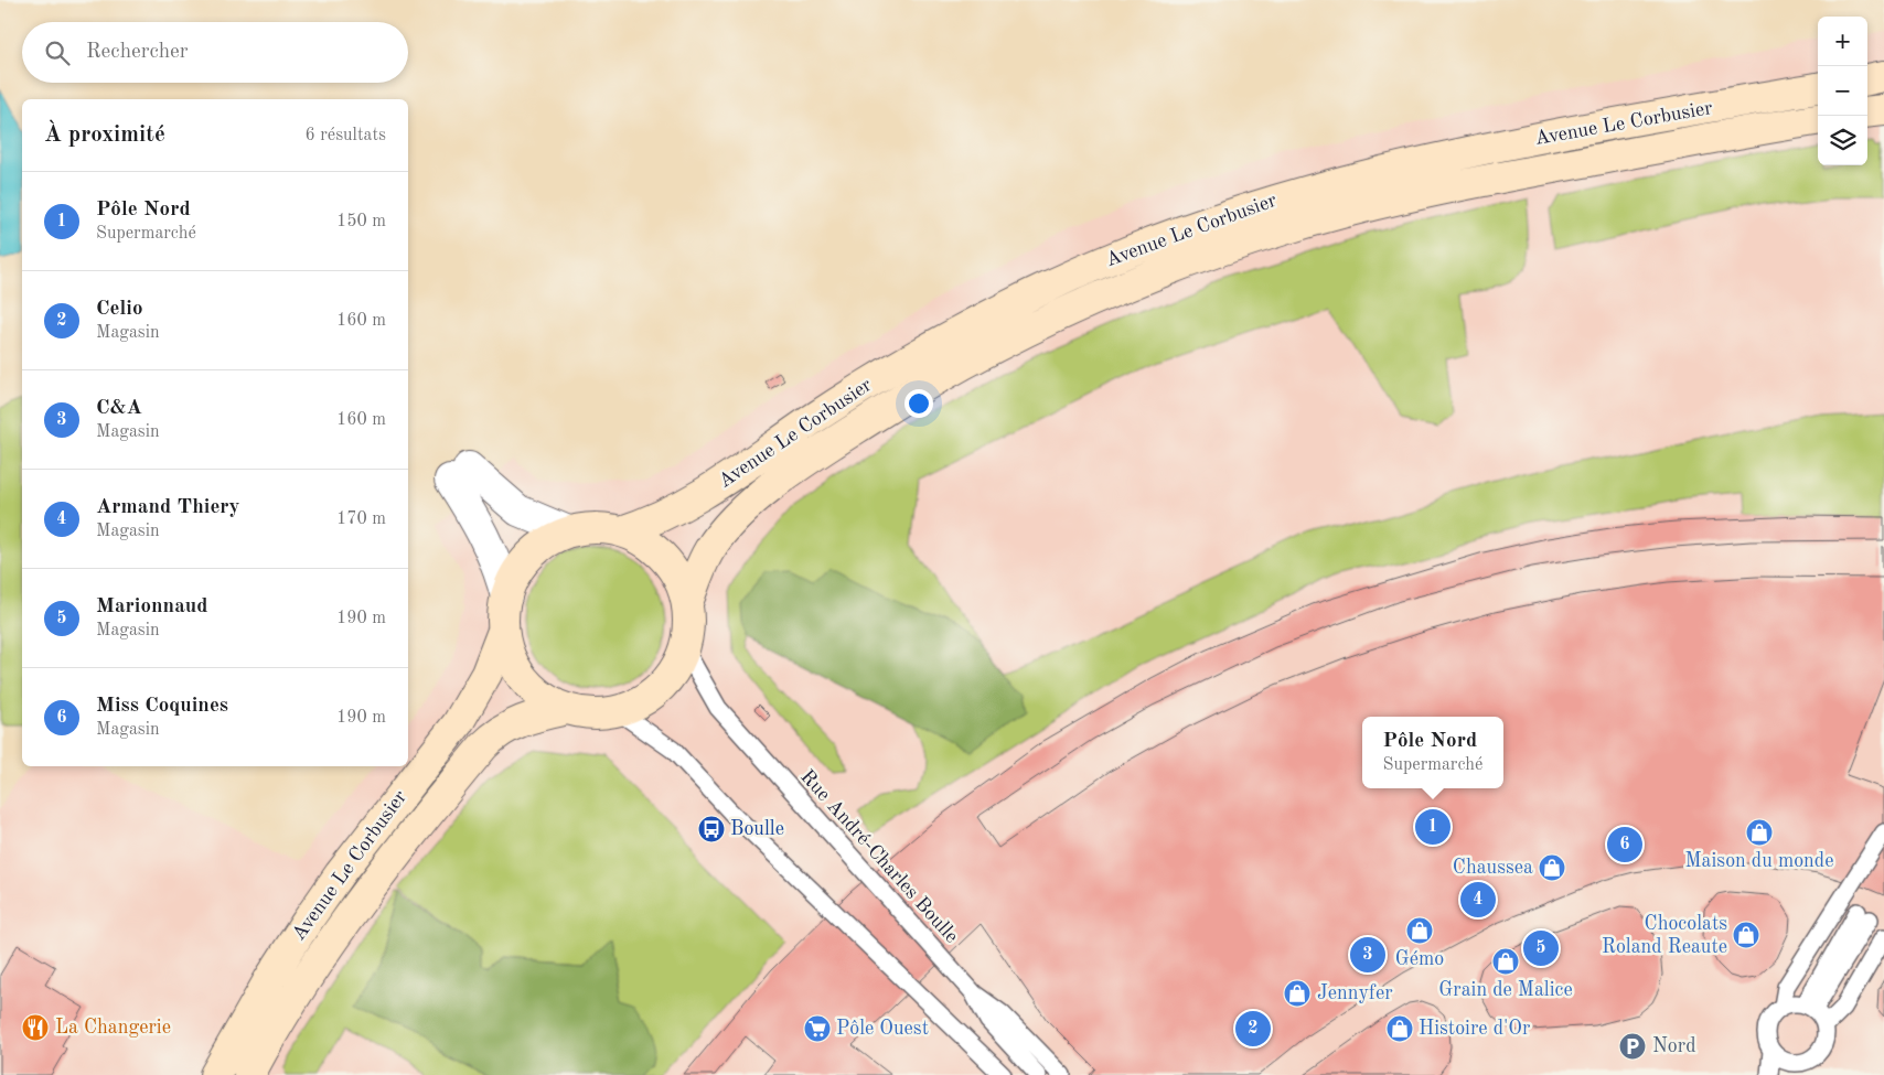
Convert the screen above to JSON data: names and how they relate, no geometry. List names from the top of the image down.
{
  "streets": {
    "street": ["Avenue Le Corbusier"],
    "lane": ["Rue André-Charles Boulle"]
  },
  "crossings": [
    ["Avenue Le Corbusier", "Rue André-Charles Boulle"]
  ],
  "places": {
    "bus stop": ["Boulle"],
    "shop": [
      "Maison du monde",
      "Chaussea",
      "Gémo",
      "Chocolats Roland Reaute",
      "Grain de Malice",
      "Jennyfer",
      "Histoire d'Or"
    ],
    "restaurant": ["La Changerie"],
    "supermarket": ["Pôle Ouest"],
    "parking": ["Nord"]
  },
  "page": {
    "map_buttons": ["+", "−"],
    "search": "Rechercher",
    "heading": ["À proximité", "6 résultats"],
    "list": [
      {
        "mark": "1",
        "name": "Pôle Nord",
        "note": "Supermarché",
        "value": "150 m"
      },
      {
        "mark": "2",
        "name": "Celio",
        "note": "Magasin",
        "value": "160 m"
      },
      {
        "mark": "3",
        "name": "C&A",
        "note": "Magasin",
        "value": "160 m"
      },
      {
        "mark": "4",
        "name": "Armand Thiery",
        "note": "Magasin",
        "value": "170 m"
      },
      {
        "mark": "5",
        "name": "Marionnaud",
        "note": "Magasin",
        "value": "190 m"
      },
      {
        "mark": "6",
        "name": "Miss Coquines",
        "note": "Magasin",
        "value": "190 m"
      }
    ],
    "popup": ["Pôle Nord", "Supermarché"],
    "pins": [
      "1",
      "6",
      "4",
      "5",
      "3",
      "2"
    ]
  }
}
